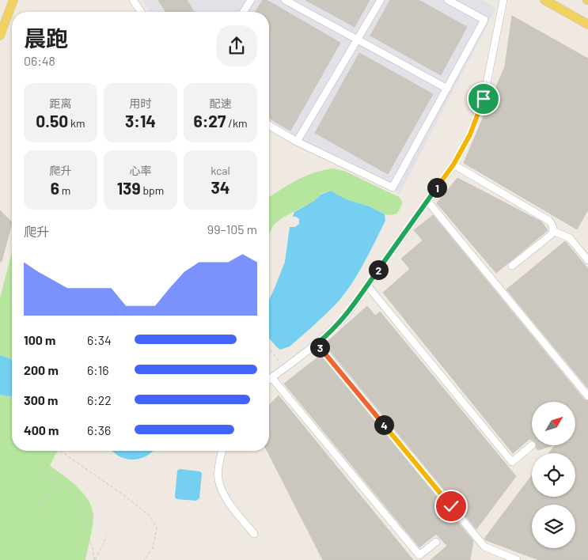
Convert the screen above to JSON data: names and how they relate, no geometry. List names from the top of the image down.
{
  "north": "top right",
  "page": {
    "heading": ["晨跑", "06:48"],
    "stats": [
      ["距离", "0.50 km"],
      ["用时", "3:14"],
      ["配速", "6:27 /km"],
      ["爬升", "6 m"],
      ["心率", "139 bpm"],
      ["kcal", "34"]
    ],
    "pins": [
      "1",
      "2",
      "3",
      "4"
    ],
    "chart": ["爬升", "99–105 m"],
    "list": [
      {
        "name": "100 m",
        "note": "6:34"
      },
      {
        "name": "200 m",
        "note": "6:16"
      },
      {
        "name": "300 m",
        "note": "6:22"
      },
      {
        "name": "400 m",
        "note": "6:36"
      }
    ]
  }
}
